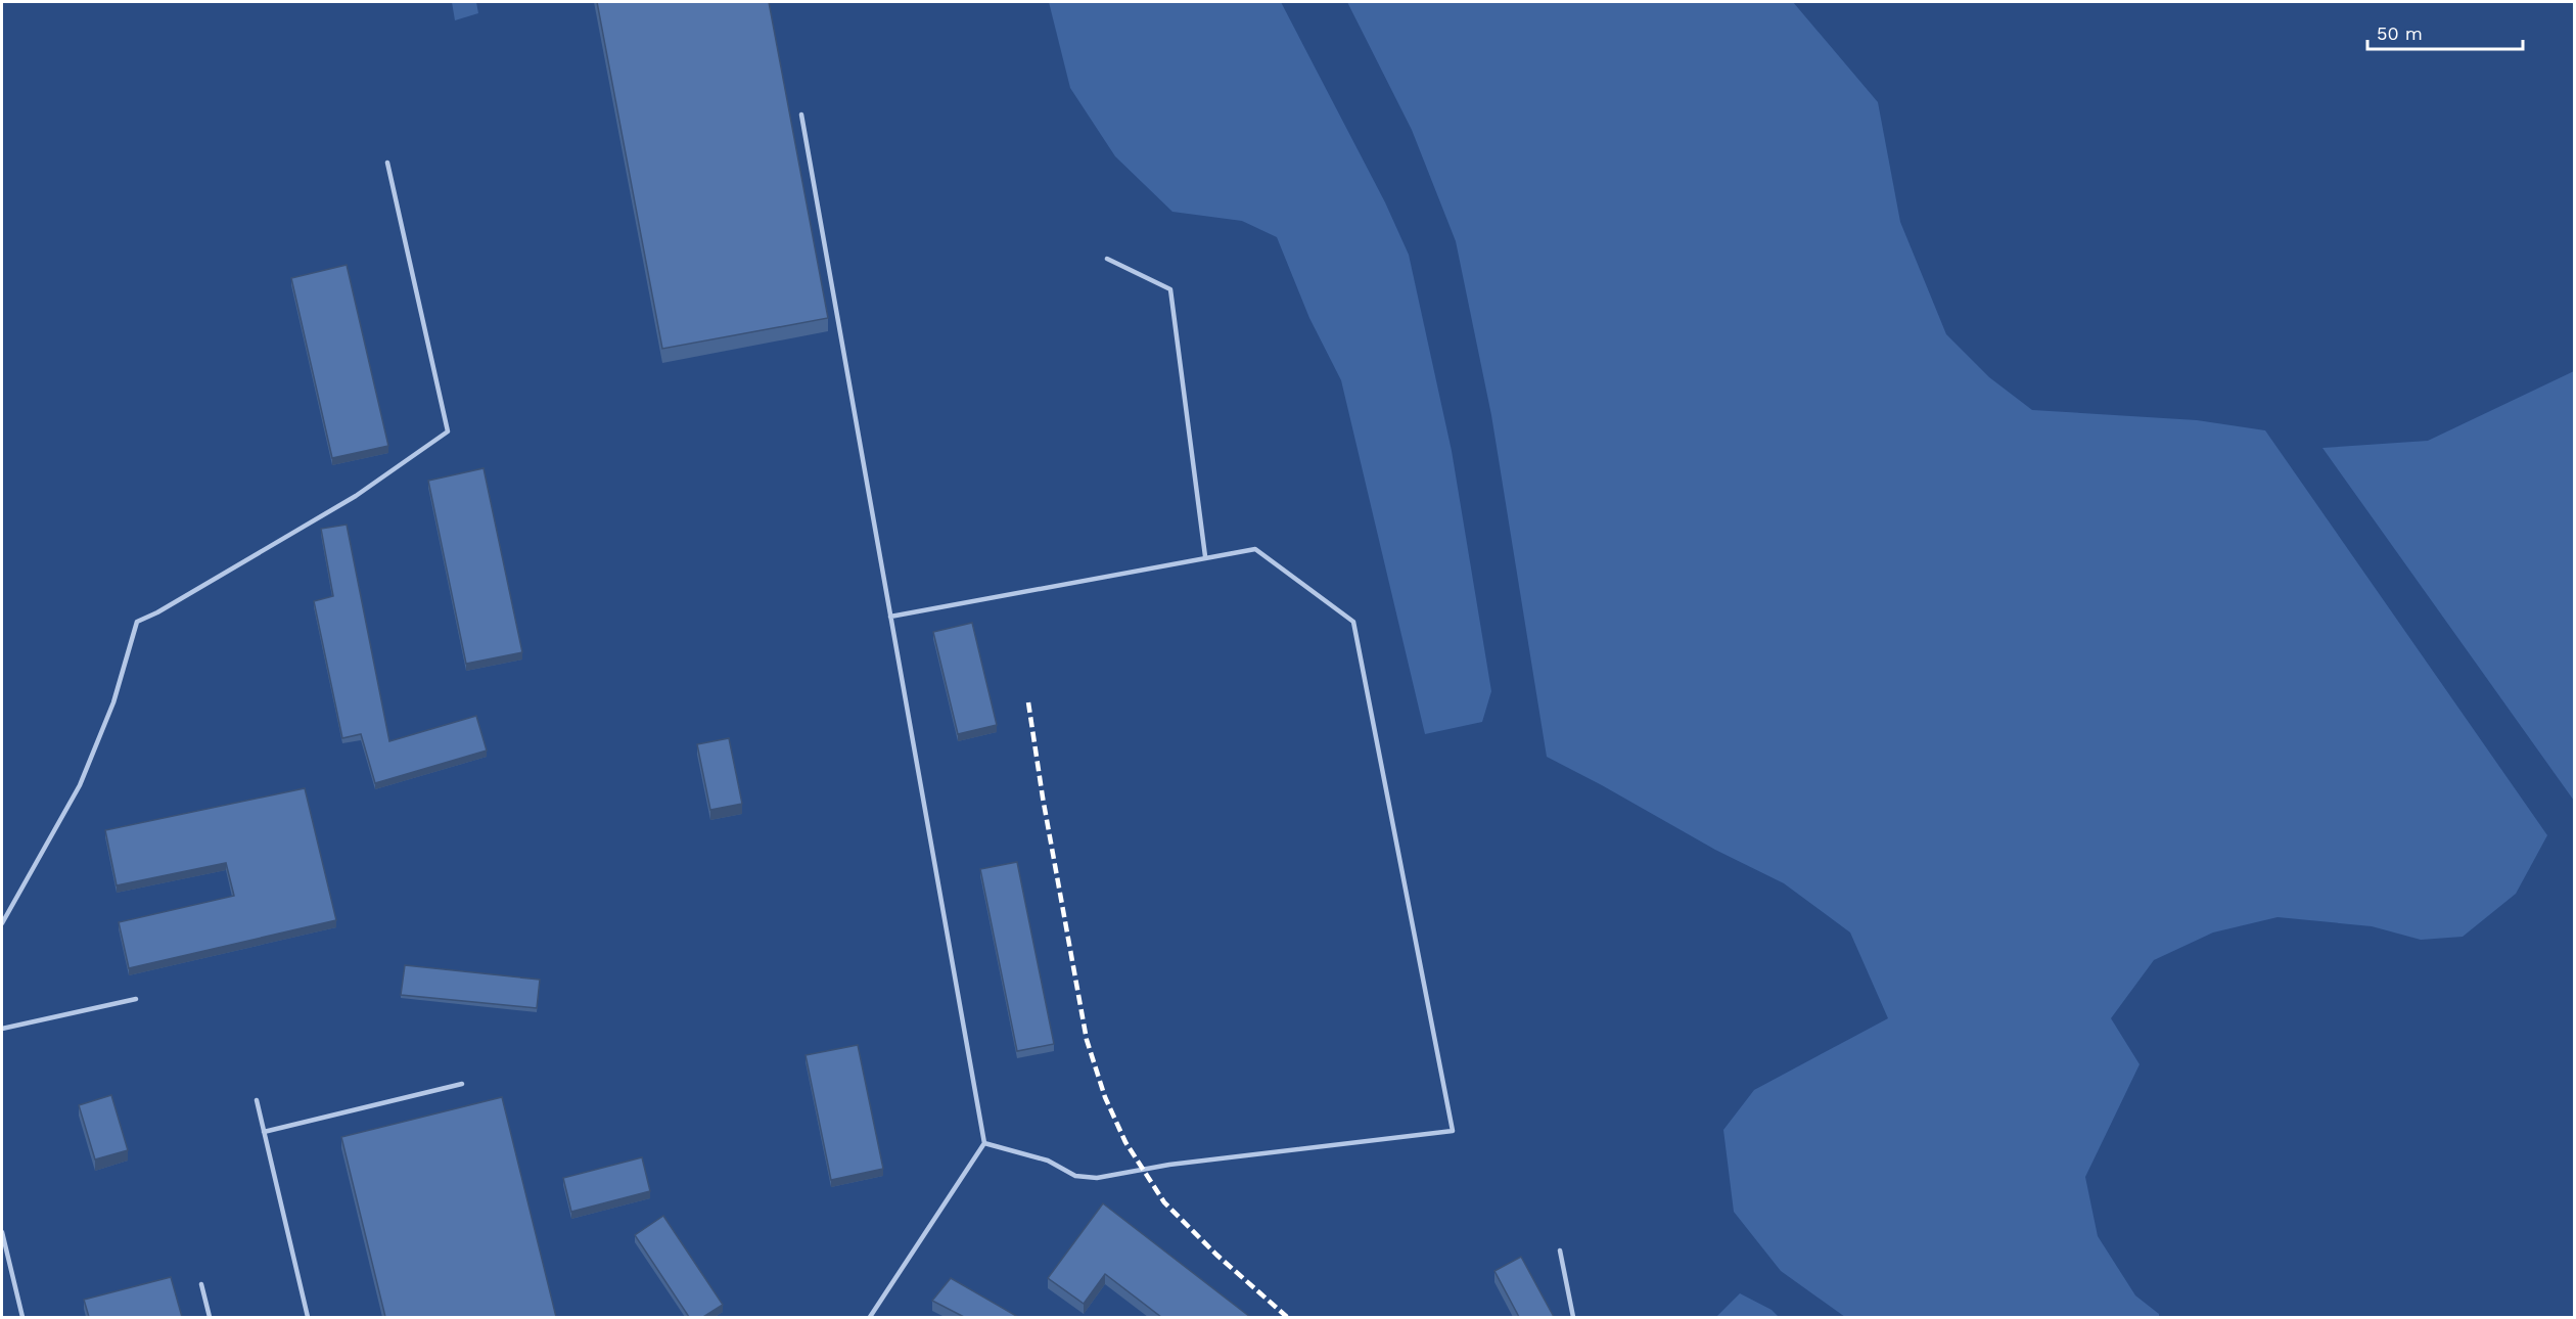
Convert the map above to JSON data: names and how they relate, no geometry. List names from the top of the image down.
{
  "scale_bar": "50 m"
}
